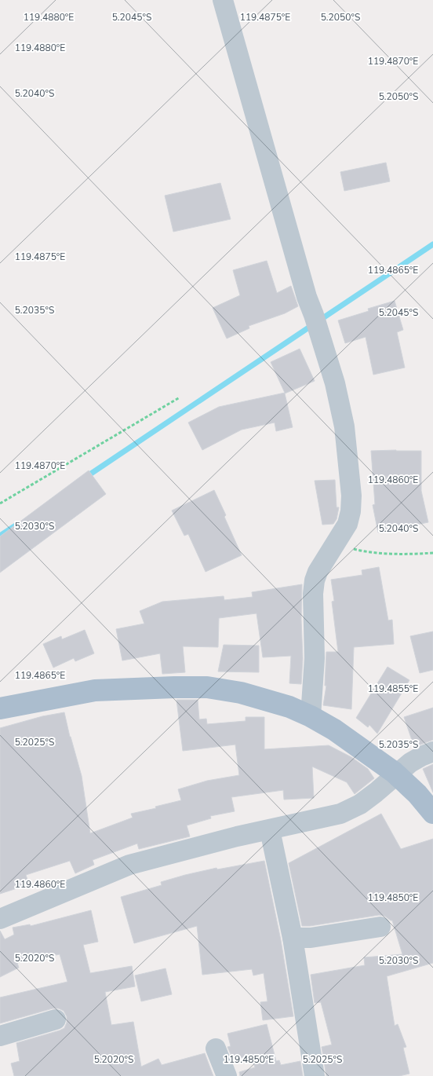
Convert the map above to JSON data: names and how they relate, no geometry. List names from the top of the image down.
{
  "coordinates": [
    "119.4880°E",
    "119.4875°E",
    "5.2045°S",
    "5.2050°S",
    "119.4870°E",
    "5.2040°S",
    "119.4865°E",
    "5.2035°S",
    "119.4860°E",
    "5.2030°S",
    "119.4855°E",
    "5.2025°S",
    "119.4850°E",
    "5.2020°S"
  ]
}
